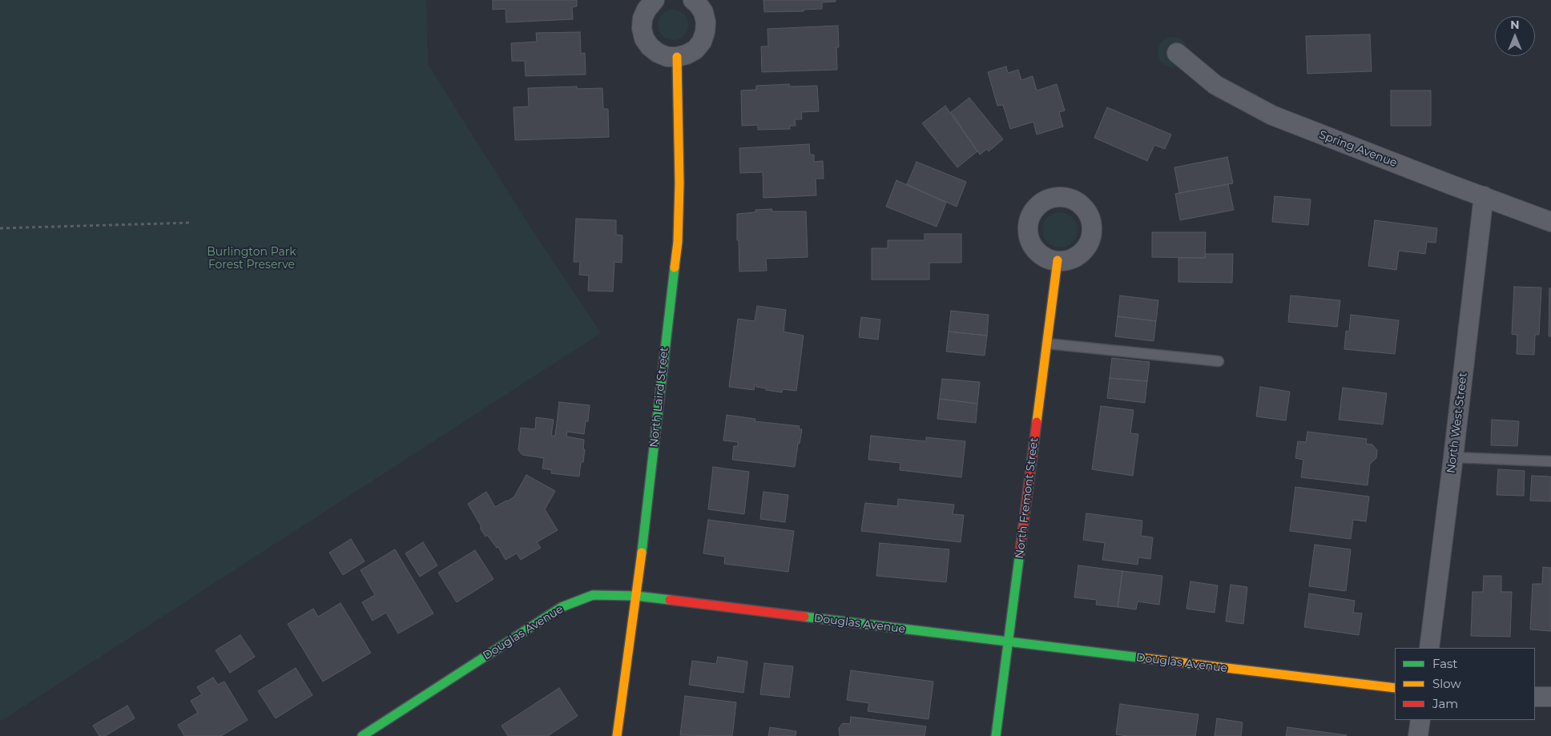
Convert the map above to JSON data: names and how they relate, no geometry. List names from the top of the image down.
{
  "streets": {
    "street": [
      "Spring Avenue",
      "North Laird Street",
      "North West Street",
      "North Fremont Street",
      "Douglas Avenue"
    ]
  },
  "crossings": [
    ["Spring Avenue", "North West Street"],
    ["North Laird Street", "Douglas Avenue"],
    ["North Fremont Street", "Douglas Avenue"]
  ],
  "parks": ["Burlington Park Forest Preserve"],
  "legend": ["Fast", "Slow", "Jam"],
  "north": "top"
}
